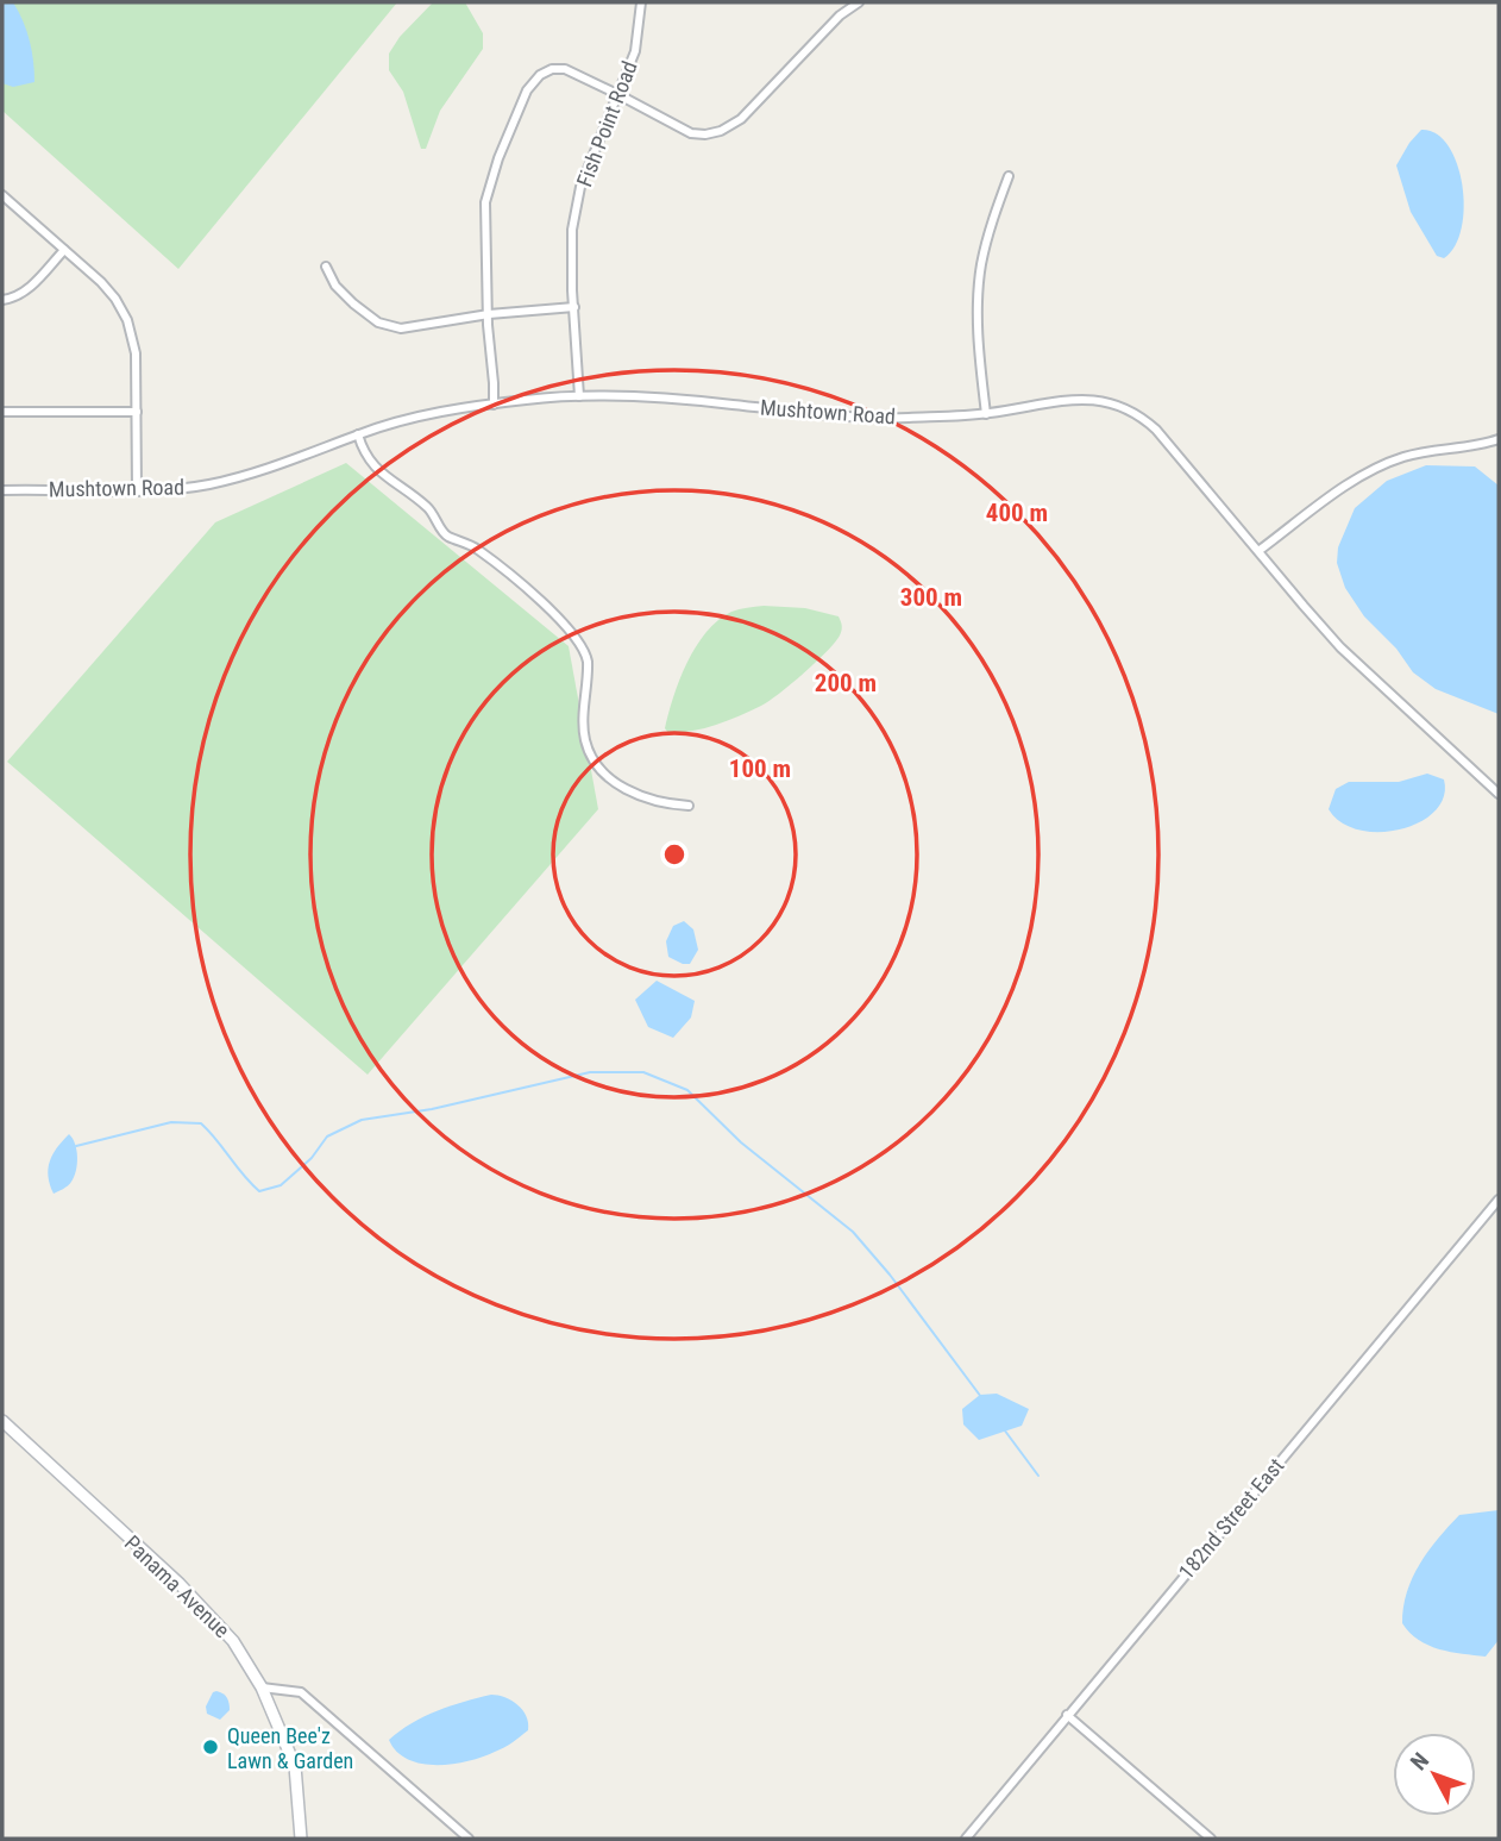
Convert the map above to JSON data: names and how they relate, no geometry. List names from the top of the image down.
{
  "streets": {
    "main road": ["Panama Avenue"],
    "street": ["Fish Point Road", "Mushtown Road", "182nd Street East"]
  },
  "crossings": [
    ["Fish Point Road", "Mushtown Road"]
  ],
  "places": ["Queen Bee'z Lawn & Garden"],
  "north": "top left",
  "rings": [
    "400 m",
    "300 m",
    "200 m",
    "100 m"
  ]
}
